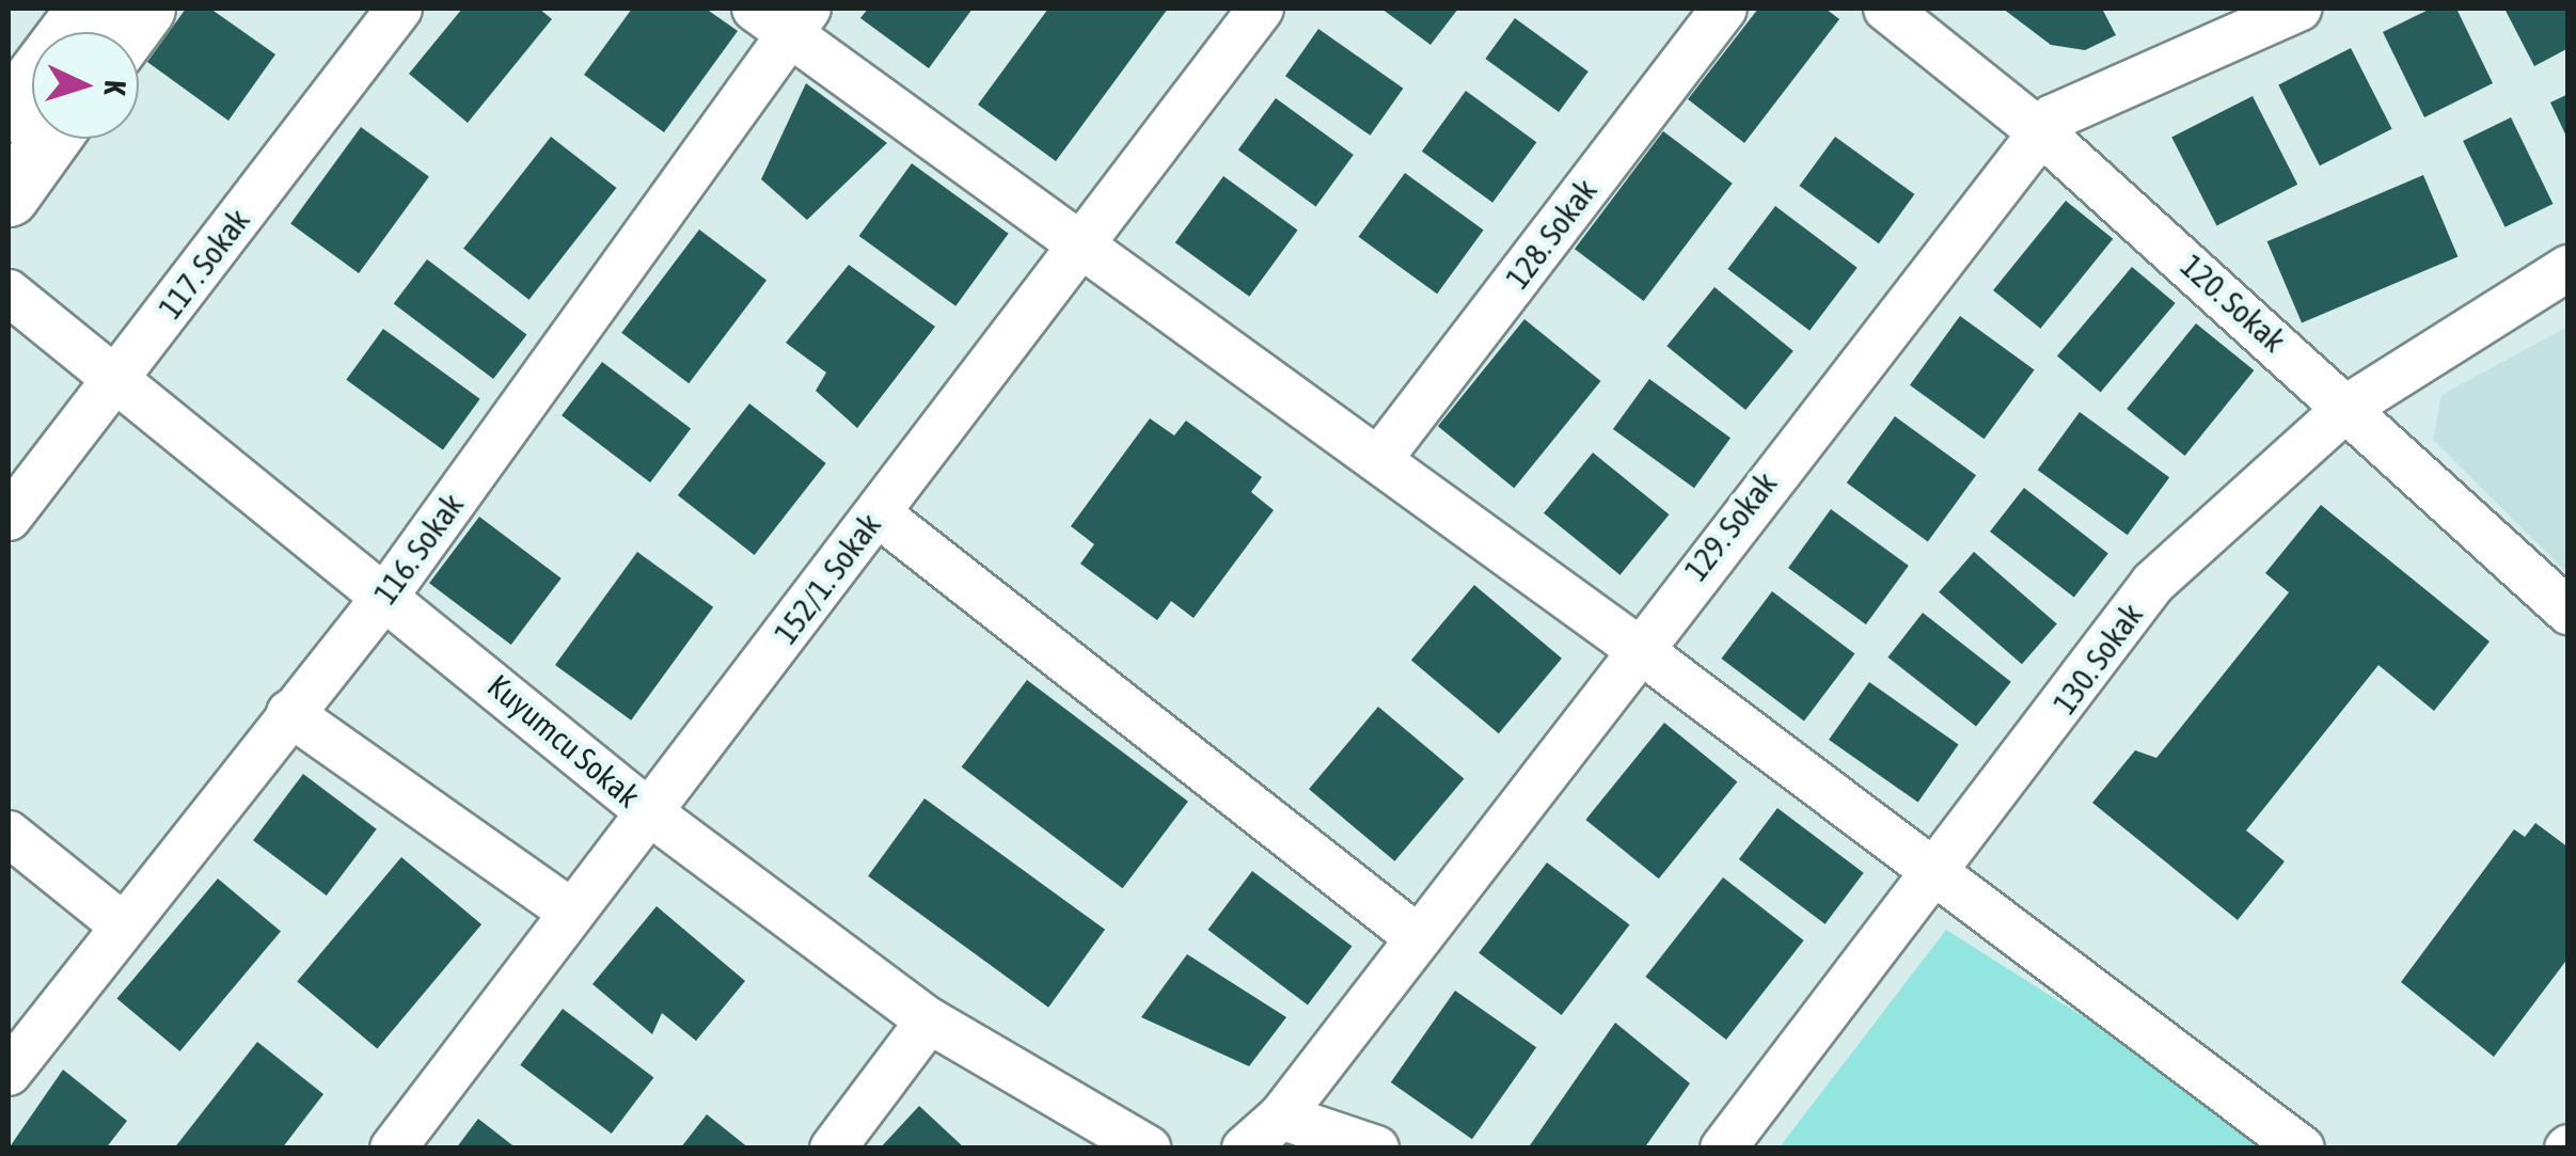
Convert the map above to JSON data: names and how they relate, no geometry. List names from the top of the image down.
{
  "streets": {
    "street": [
      "128. Sokak",
      "117. Sokak",
      "120. Sokak",
      "129. Sokak",
      "116. Sokak",
      "152/1. Sokak",
      "130. Sokak",
      "Kuyumcu Sokak"
    ]
  },
  "crossings": [
    ["117. Sokak", "Kuyumcu Sokak"],
    ["120. Sokak", "129. Sokak"],
    ["120. Sokak", "130. Sokak"],
    ["116. Sokak", "Kuyumcu Sokak"],
    ["152/1. Sokak", "Kuyumcu Sokak"]
  ],
  "north": "right"
}
